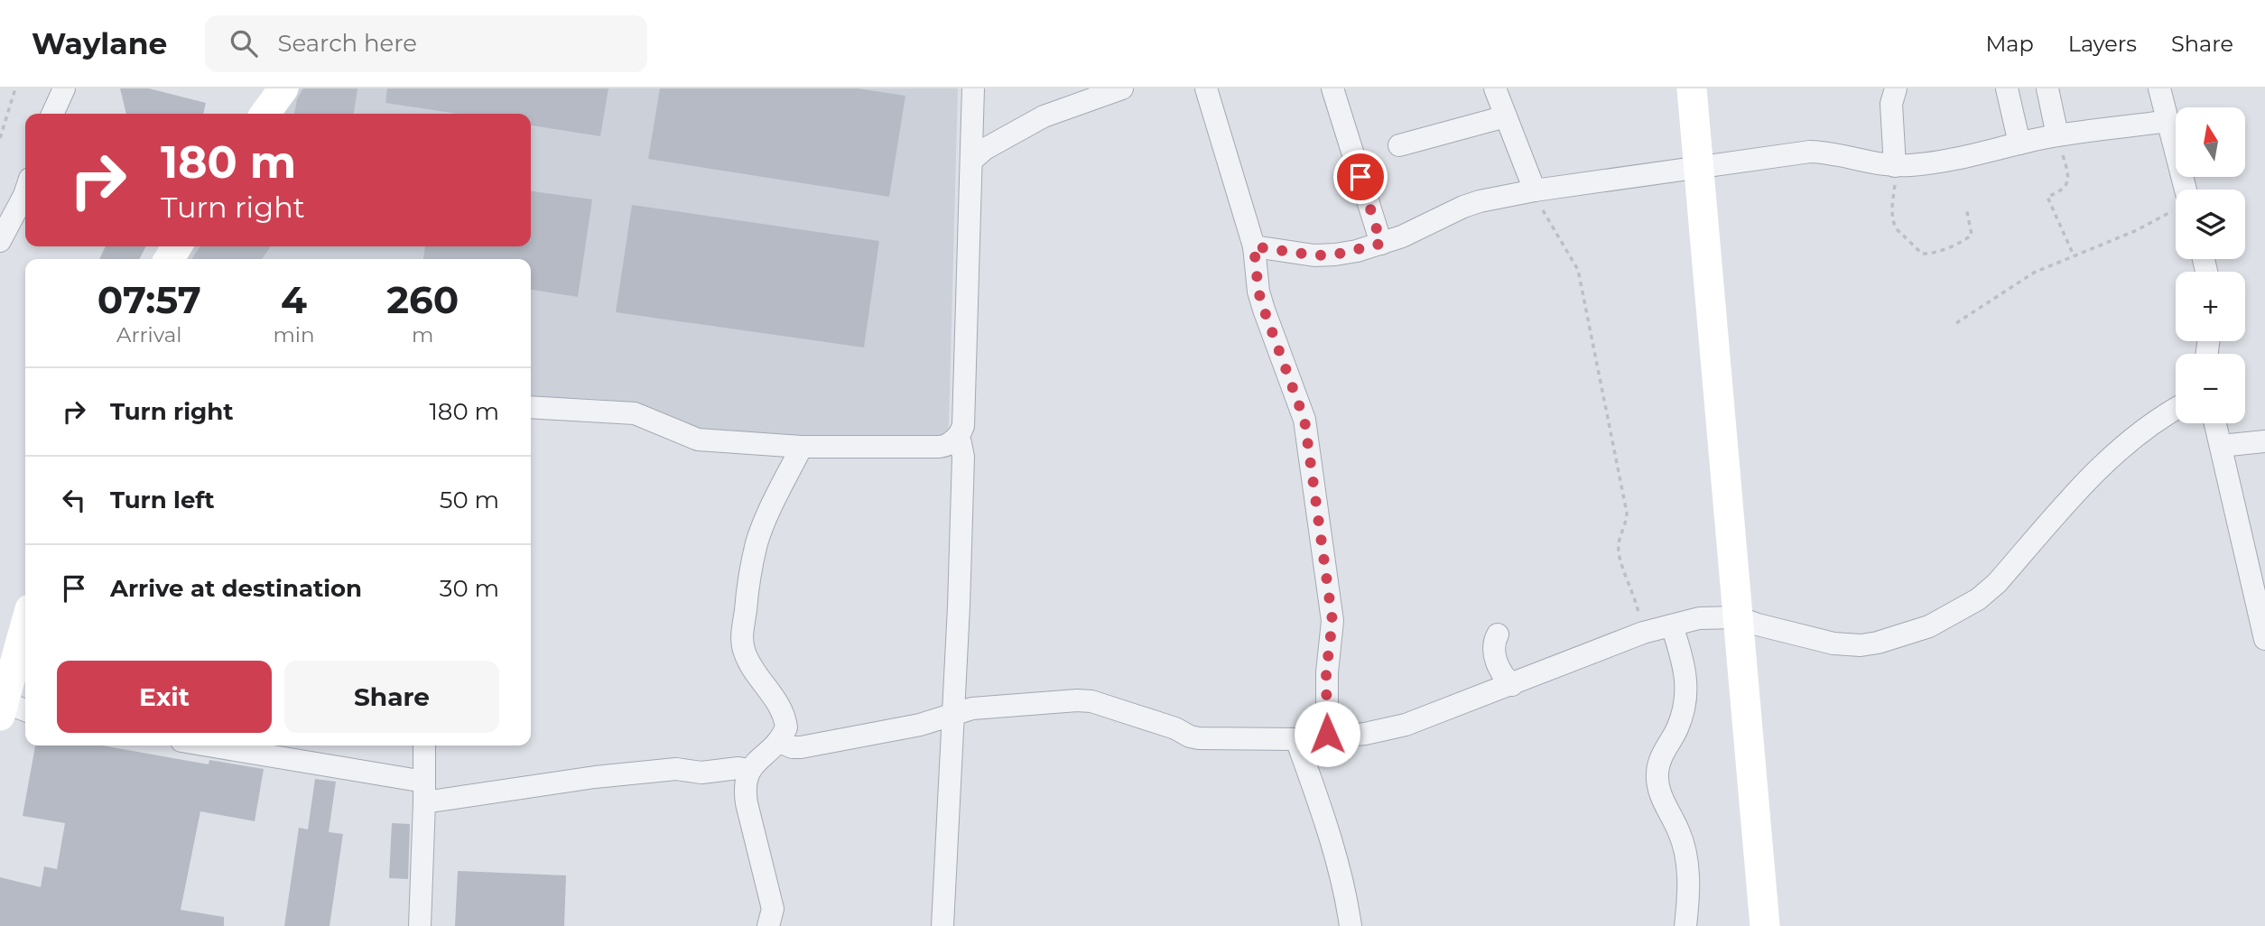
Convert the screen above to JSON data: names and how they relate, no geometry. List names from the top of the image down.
{
  "north": "top",
  "page": {
    "header": "Waylane",
    "search": "Search here",
    "nav": ["Map", "Layers", "Share"],
    "map_buttons": ["+", "−"],
    "turn": ["180 m", "Turn right"],
    "eta": [
      "07:57",
      "Arrival",
      "4",
      "min",
      "260",
      "m"
    ],
    "list": [
      {
        "name": "Turn right",
        "value": "180 m"
      },
      {
        "name": "Turn left",
        "value": "50 m"
      },
      {
        "name": "Arrive at destination",
        "value": "30 m"
      }
    ],
    "buttons": ["Exit", "Share"]
  }
}
